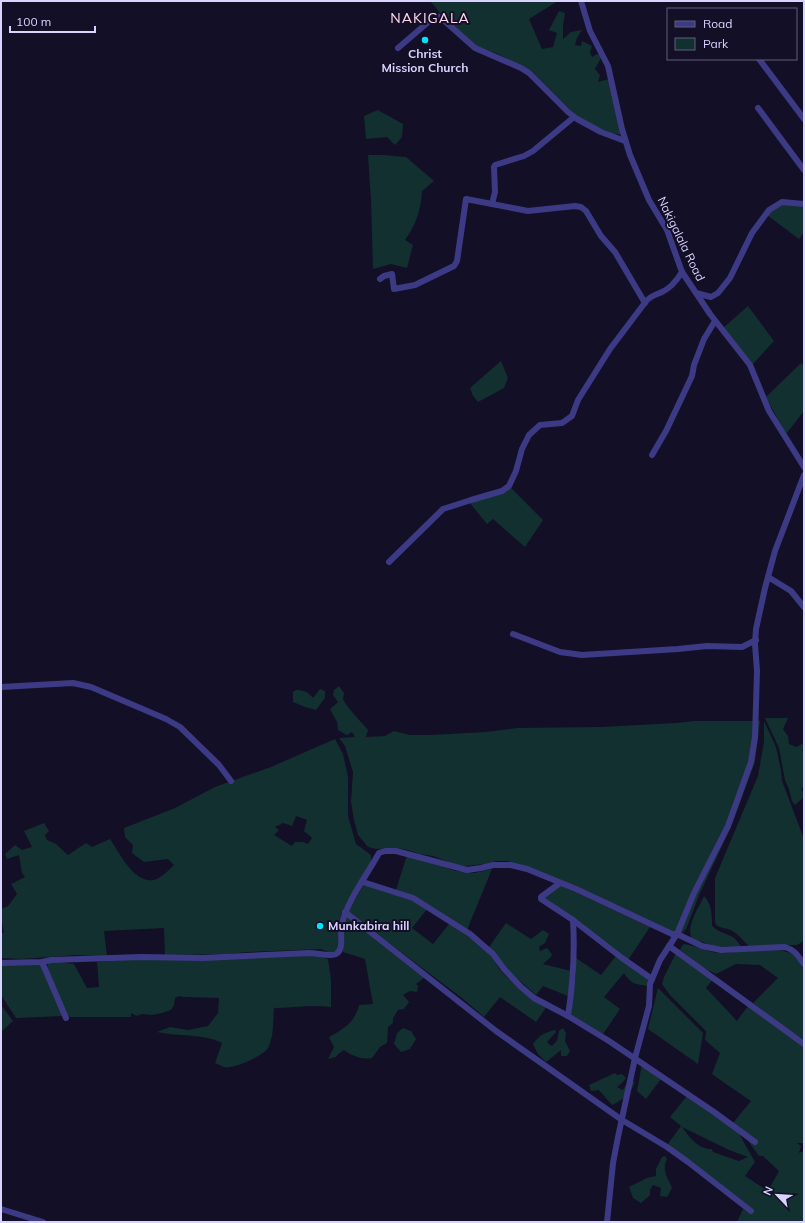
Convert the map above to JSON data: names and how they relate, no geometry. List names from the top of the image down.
{
  "streets": {
    "street": ["Nakigalala Road"]
  },
  "districts": ["NAKIGALA"],
  "places": ["Christ Mission Church", "Munkabira hill"],
  "legend": ["Road", "Park"],
  "scale_bar": "100 m",
  "north": "top left"
}
